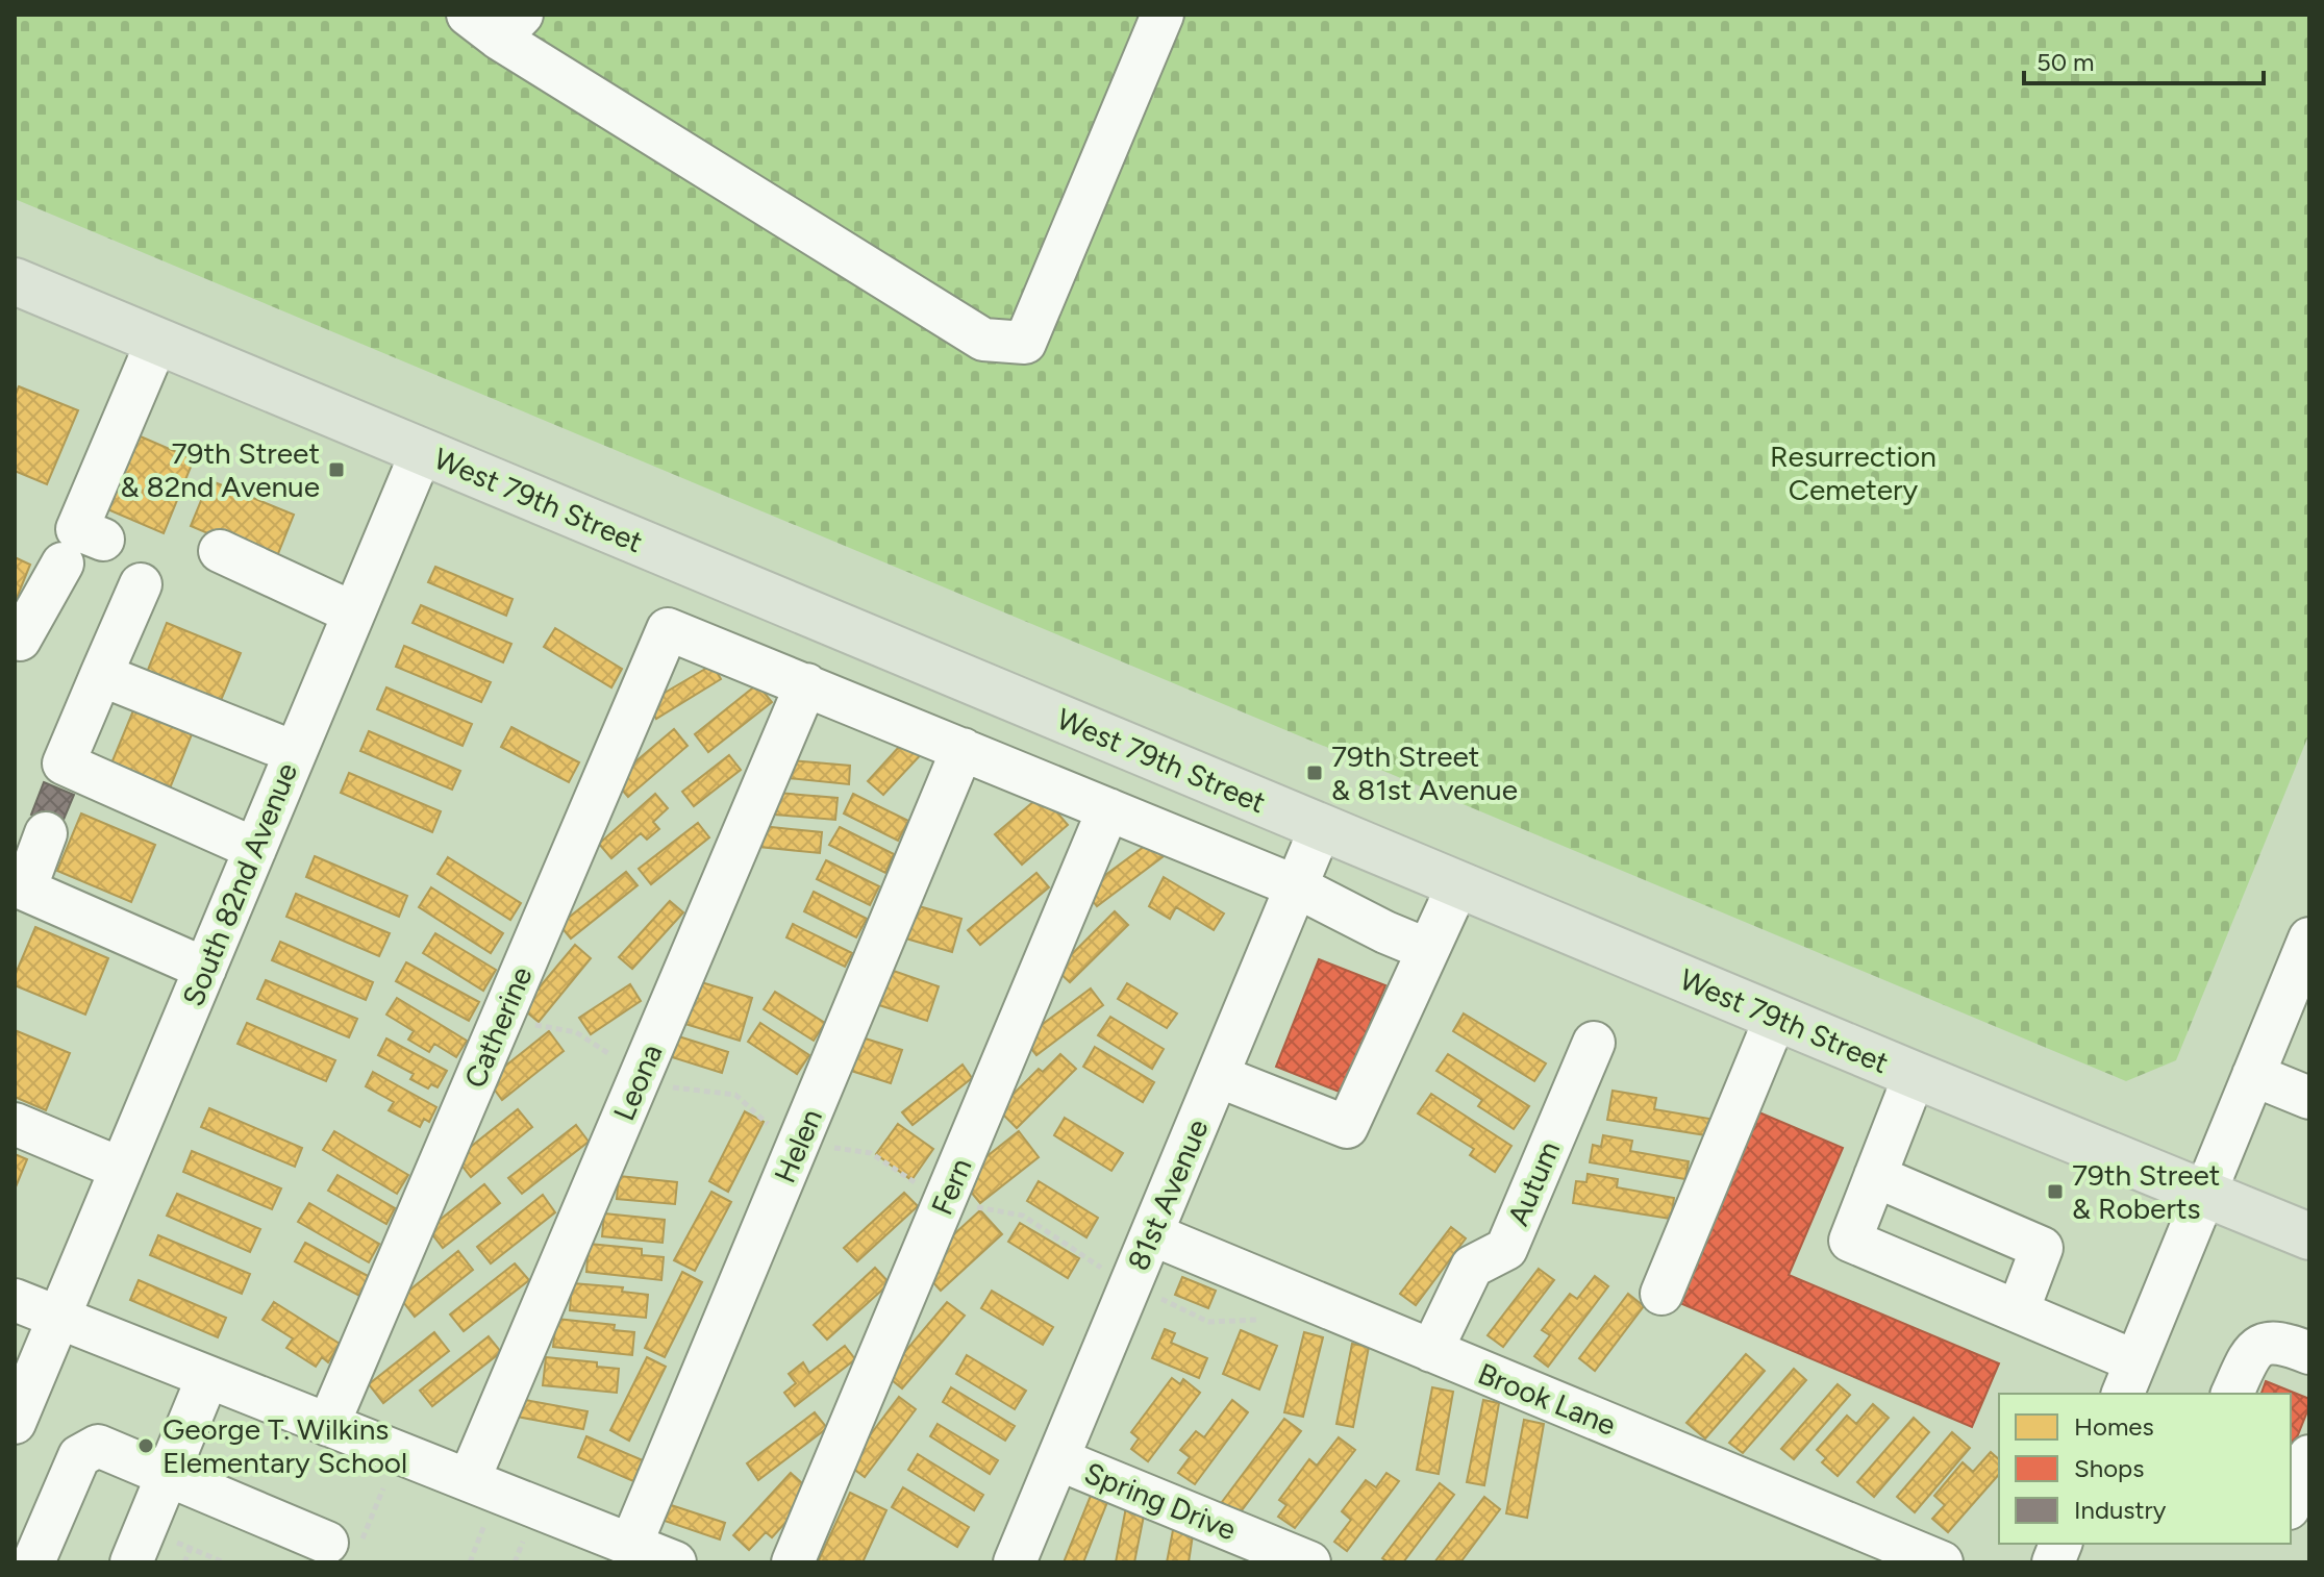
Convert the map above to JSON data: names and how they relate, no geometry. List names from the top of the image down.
{
  "streets": {
    "main road": ["West 79th Street"],
    "street": [
      "South 82nd Avenue",
      "Catherine",
      "Leona",
      "Helen",
      "Autum",
      "Fern",
      "81st Avenue",
      "Brook Lane",
      "Spring Drive"
    ]
  },
  "crossings": [
    ["West 79th Street", "South 82nd Avenue"],
    ["West 79th Street", "81st Avenue"],
    ["Catherine", "Leona"],
    ["Autum", "Brook Lane"],
    ["81st Avenue", "Brook Lane"],
    ["81st Avenue", "Spring Drive"]
  ],
  "parks": ["Resurrection Cemetery"],
  "places": {
    "transit": ["79th Street & 82nd Avenue", "79th Street & 81st Avenue", "79th Street & Roberts"],
    "other": ["George T. Wilkins Elementary School"]
  },
  "legend": ["Homes", "Shops", "Industry"],
  "scale_bar": "50 m"
}
